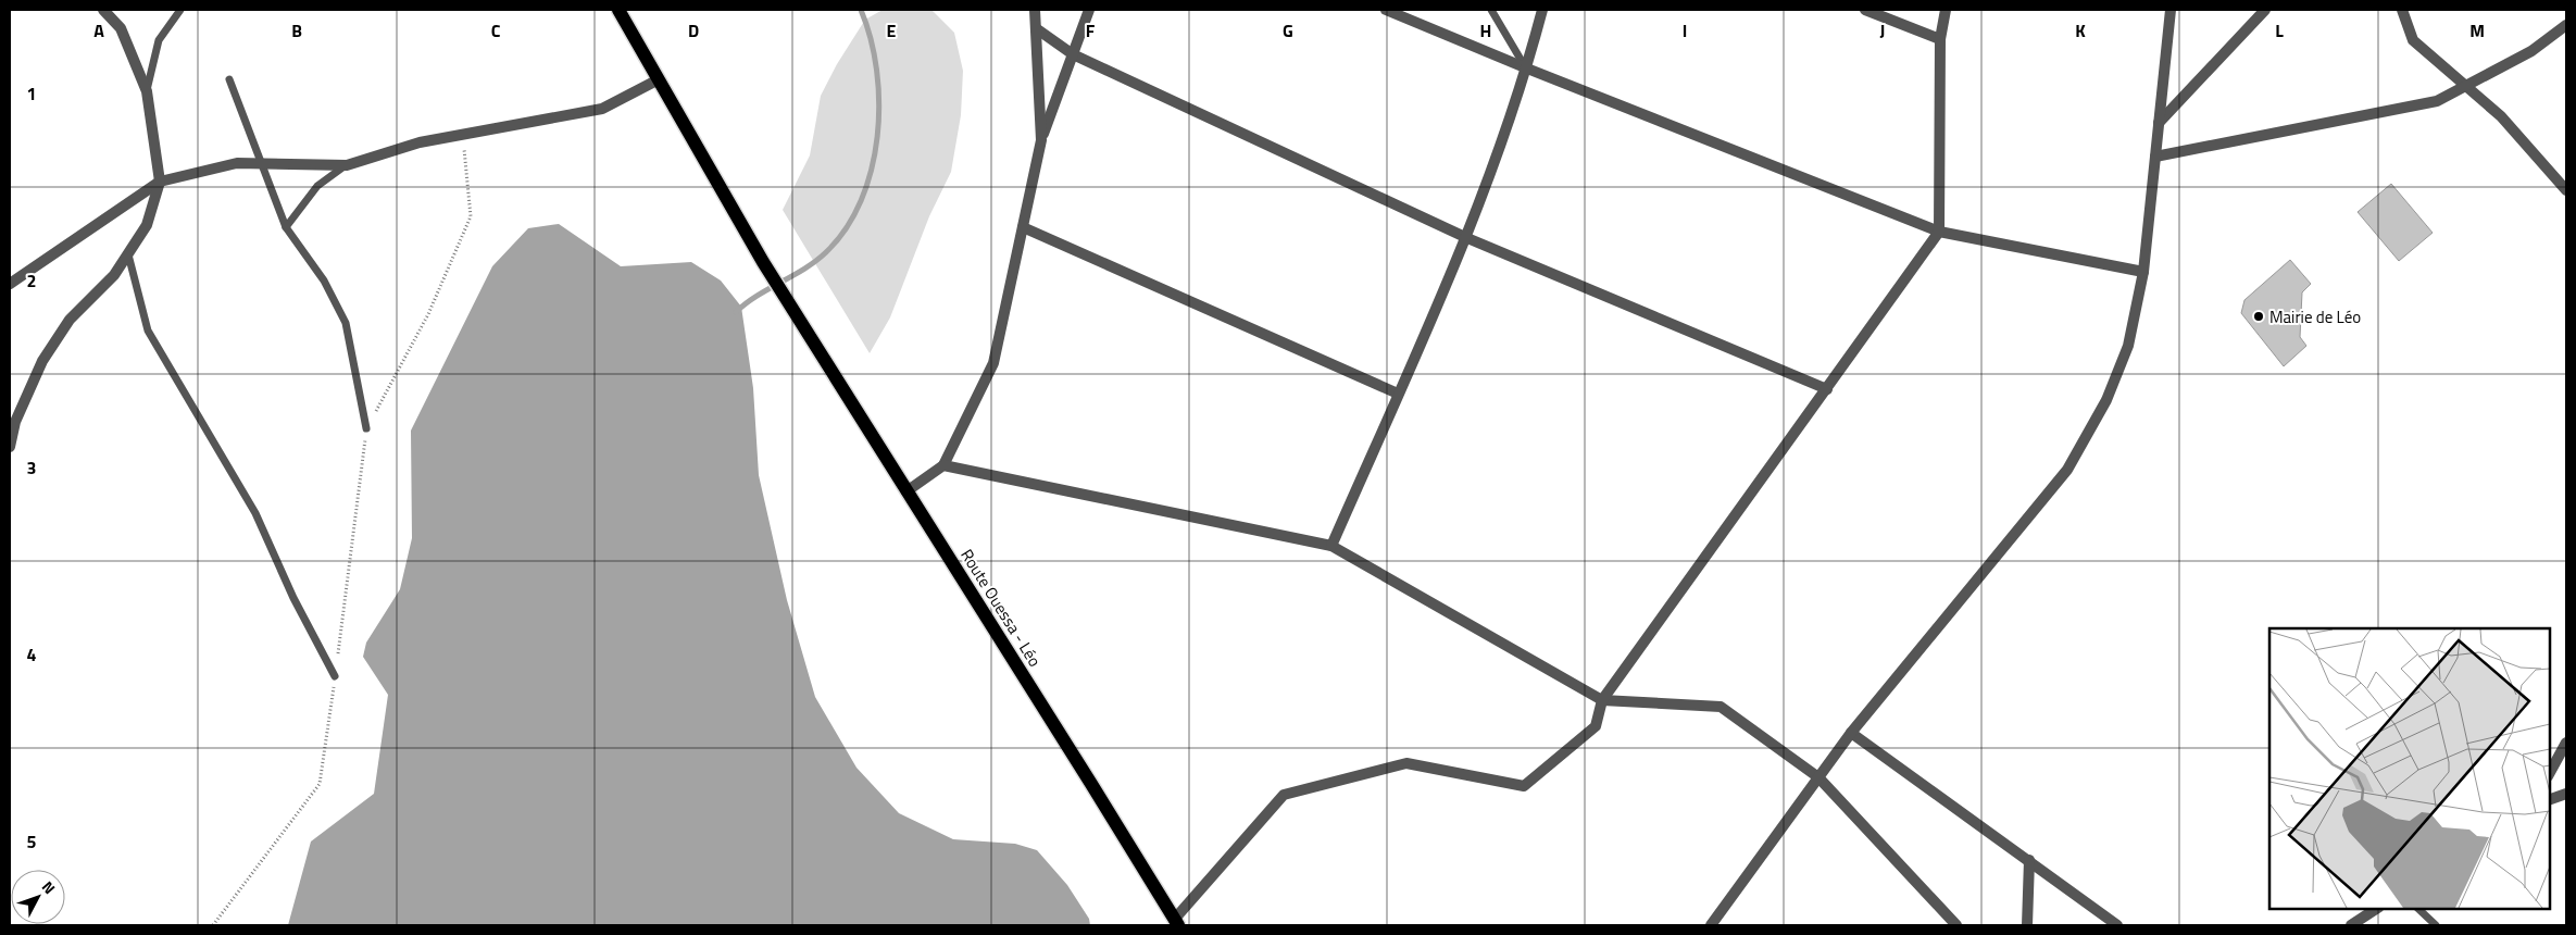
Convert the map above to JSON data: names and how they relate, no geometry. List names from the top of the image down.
{
  "streets": {
    "main road": ["Route Ouessa - Léo"]
  },
  "places": ["Mairie de Léo"],
  "north": "top right",
  "grid": {
    "columns": [
      "A",
      "B",
      "C",
      "D",
      "E",
      "F",
      "G",
      "H",
      "I",
      "J",
      "K",
      "L",
      "M"
    ],
    "rows": [
      "1",
      "2",
      "3",
      "4",
      "5"
    ]
  }
}
